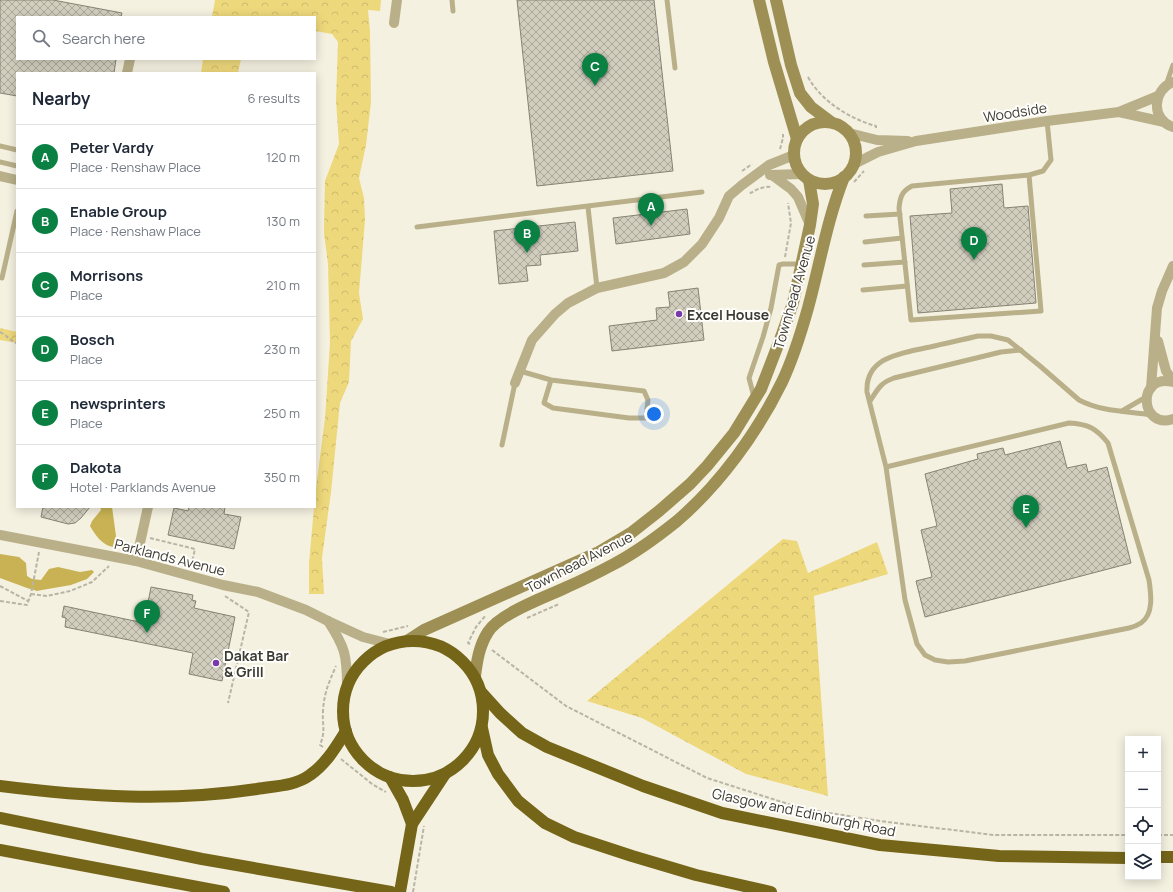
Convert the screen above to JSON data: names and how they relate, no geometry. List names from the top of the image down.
{
  "streets": {
    "highway": ["Glasgow and Edinburgh Road"],
    "street": ["Woodside", "Townhead Avenue", "Parklands Avenue"]
  },
  "crossings": [
    ["Woodside", "Townhead Avenue"],
    ["Townhead Avenue", "Parklands Avenue"],
    ["Townhead Avenue", "Glasgow and Edinburgh Road"],
    ["Parklands Avenue", "Glasgow and Edinburgh Road"]
  ],
  "places": ["Excel House", "Dakat Bar & Grill"],
  "page": {
    "search": "Search here",
    "pins": [
      "C",
      "A",
      "B",
      "D",
      "E",
      "F"
    ],
    "heading": ["Nearby", "6 results"],
    "list": [
      {
        "mark": "A",
        "name": "Peter Vardy",
        "note": "Place · Renshaw Place",
        "value": "120 m"
      },
      {
        "mark": "B",
        "name": "Enable Group",
        "note": "Place · Renshaw Place",
        "value": "130 m"
      },
      {
        "mark": "C",
        "name": "Morrisons",
        "note": "Place",
        "value": "210 m"
      },
      {
        "mark": "D",
        "name": "Bosch",
        "note": "Place",
        "value": "230 m"
      },
      {
        "mark": "E",
        "name": "newsprinters",
        "note": "Place",
        "value": "250 m"
      },
      {
        "mark": "F",
        "name": "Dakota",
        "note": "Hotel · Parklands Avenue",
        "value": "350 m"
      }
    ],
    "map_buttons": ["+", "−"]
  }
}
